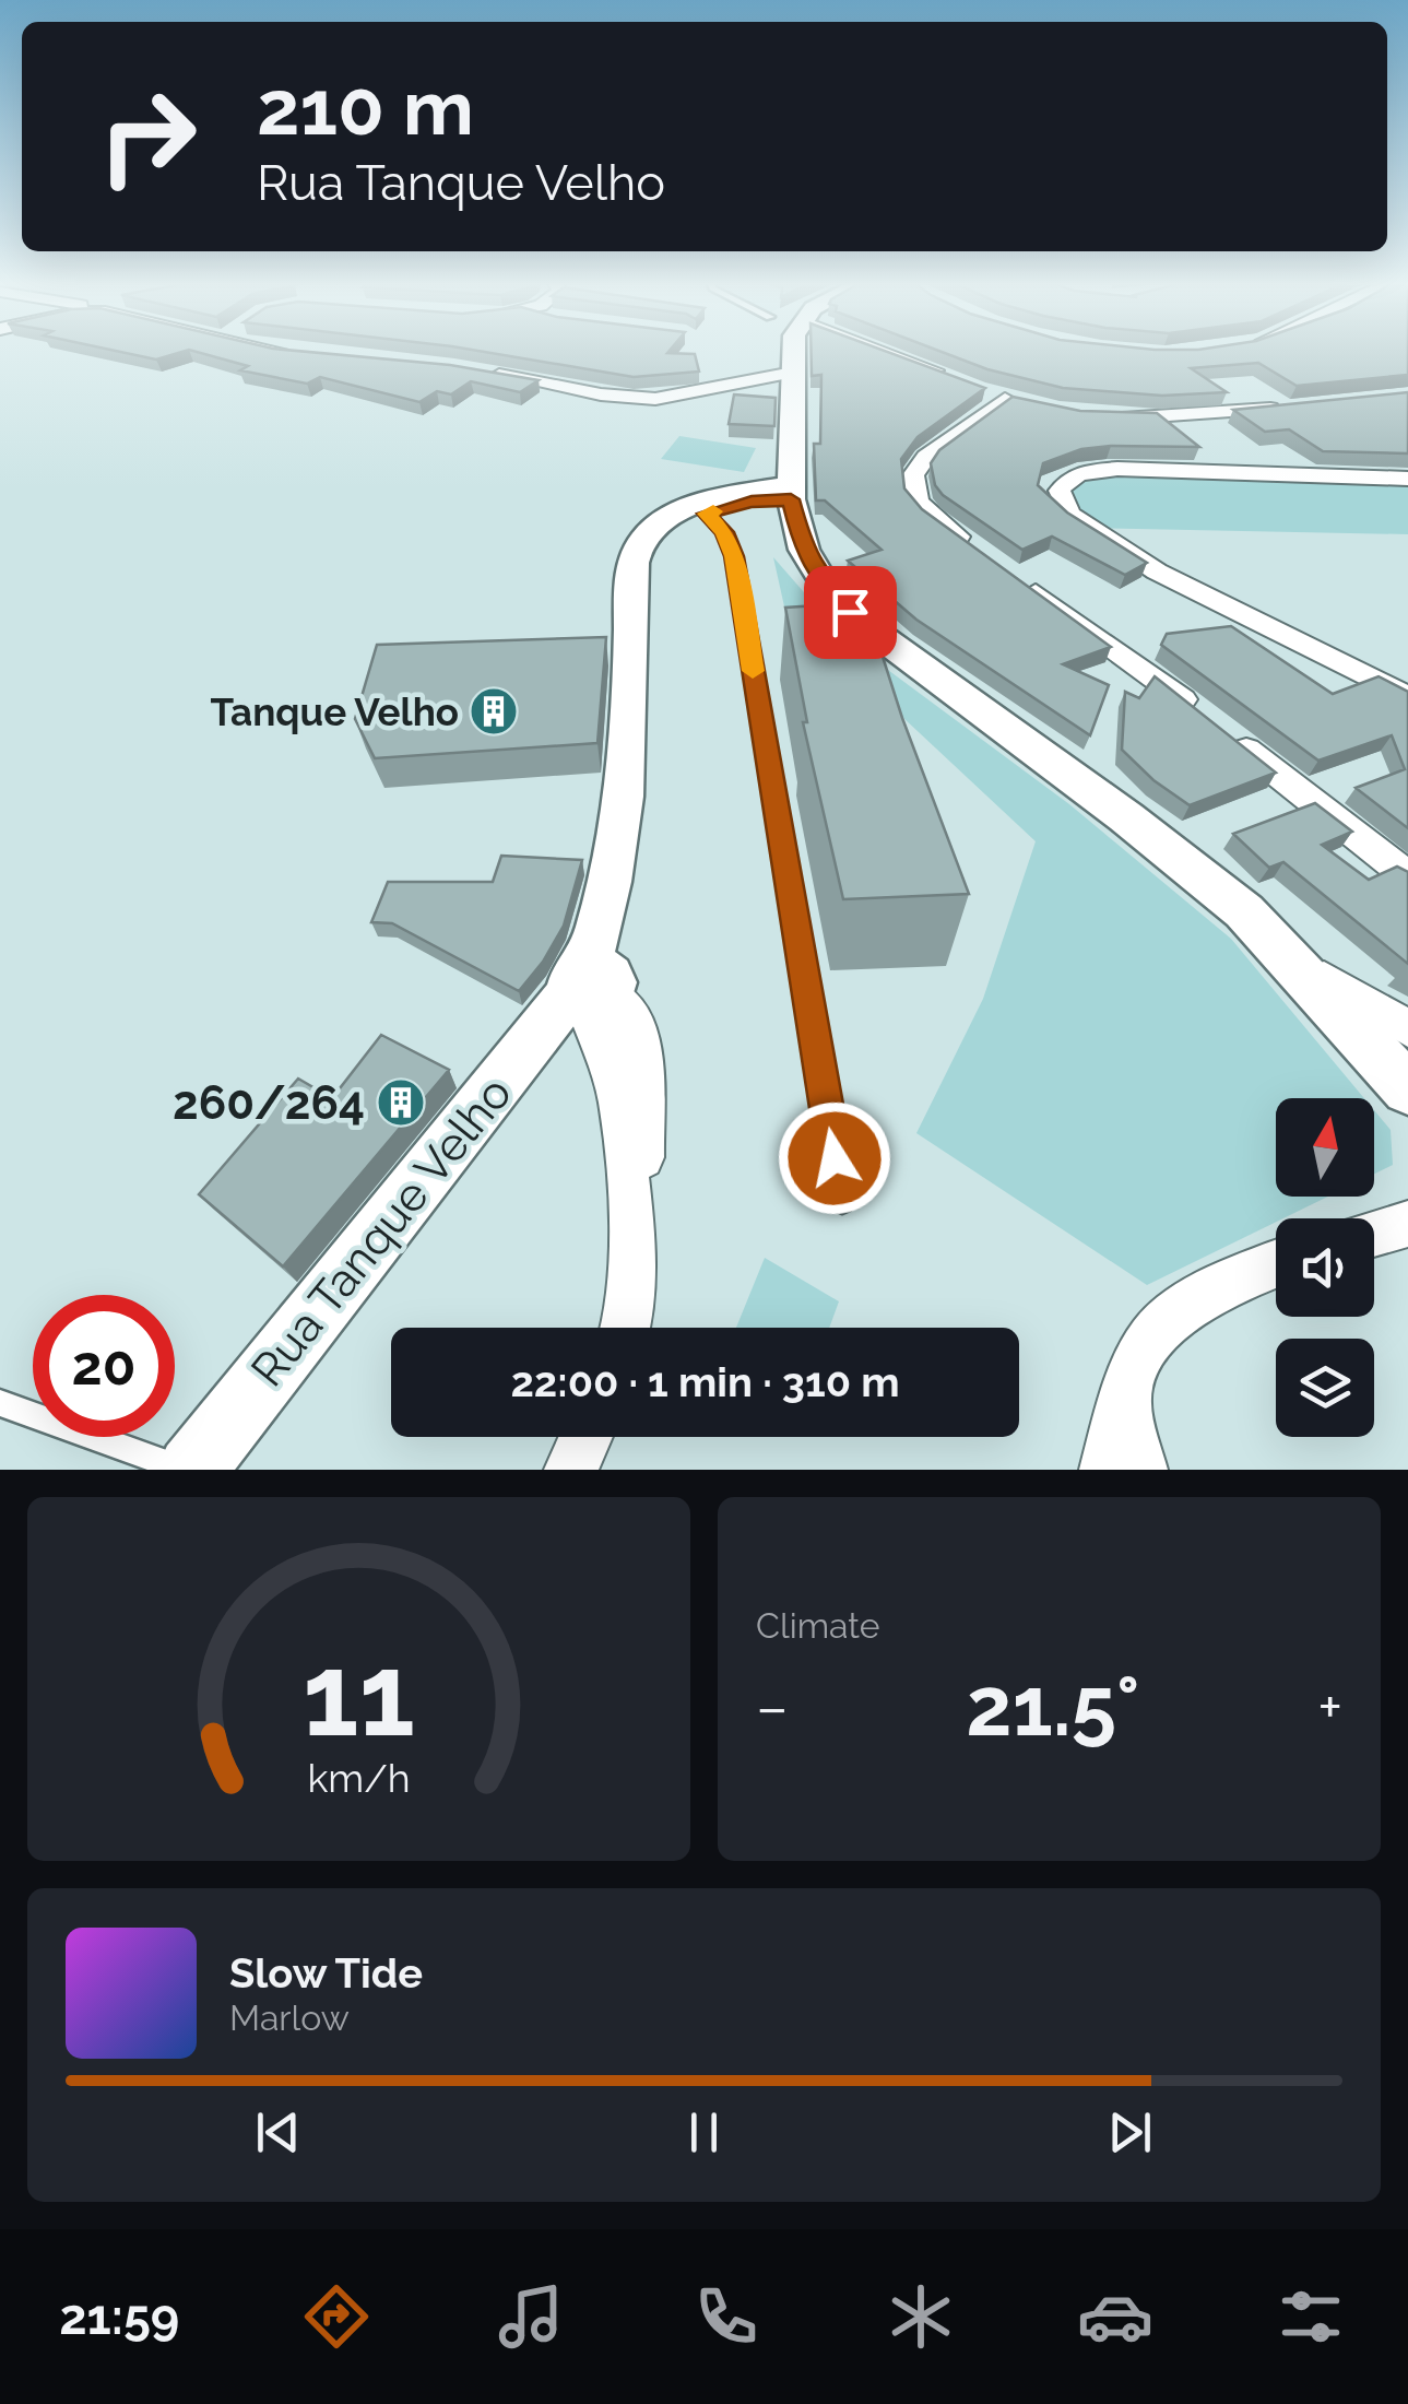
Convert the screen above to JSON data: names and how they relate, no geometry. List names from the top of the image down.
{
  "streets": {
    "street": ["Rua Tanque Velho"]
  },
  "places": {
    "building": ["Tanque Velho", "260/264"]
  },
  "north": "top",
  "page": {
    "turn": ["210 m", "Rua Tanque Velho"],
    "limit": "20",
    "trip": "22:00 · 1 min · 310 m",
    "tile": "Climate",
    "heat": ["−", "21.5°", "+"],
    "song": ["Slow Tide", "Marlow"],
    "tabs": "21:59",
    "gauge": ["11", "km/h"]
  }
}
